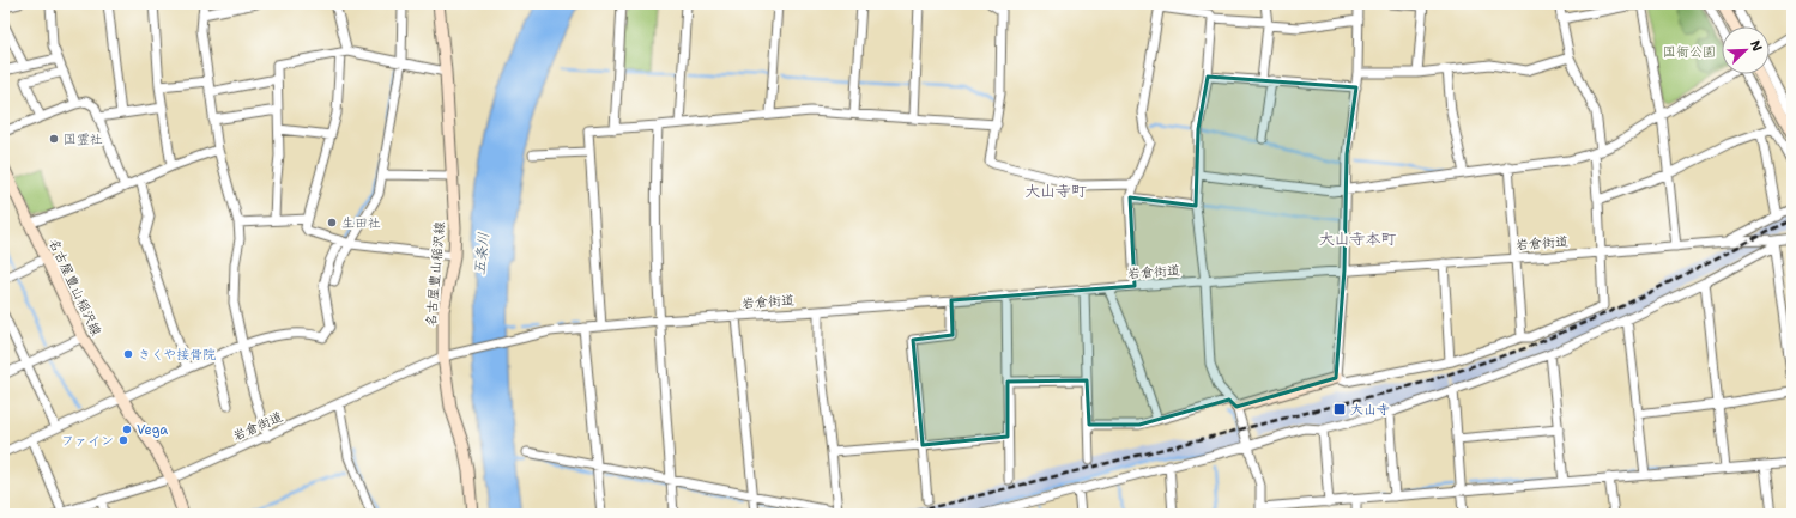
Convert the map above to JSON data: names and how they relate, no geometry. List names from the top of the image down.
{
  "streets": {
    "main road": ["名古屋豊山稲沢線"],
    "street": ["岩倉街道"]
  },
  "crossings": [
    ["岩倉街道", "名古屋豊山稲沢線"]
  ],
  "districts": ["大山寺町", "大山寺本町"],
  "water": ["五条川"],
  "parks": ["国衙公園"],
  "places": {
    "other": [
      "国霊社",
      "生田社",
      "きくや接骨院",
      "Vega",
      "ファイン"
    ],
    "transit": ["大山寺"]
  },
  "north": "top right"
}
